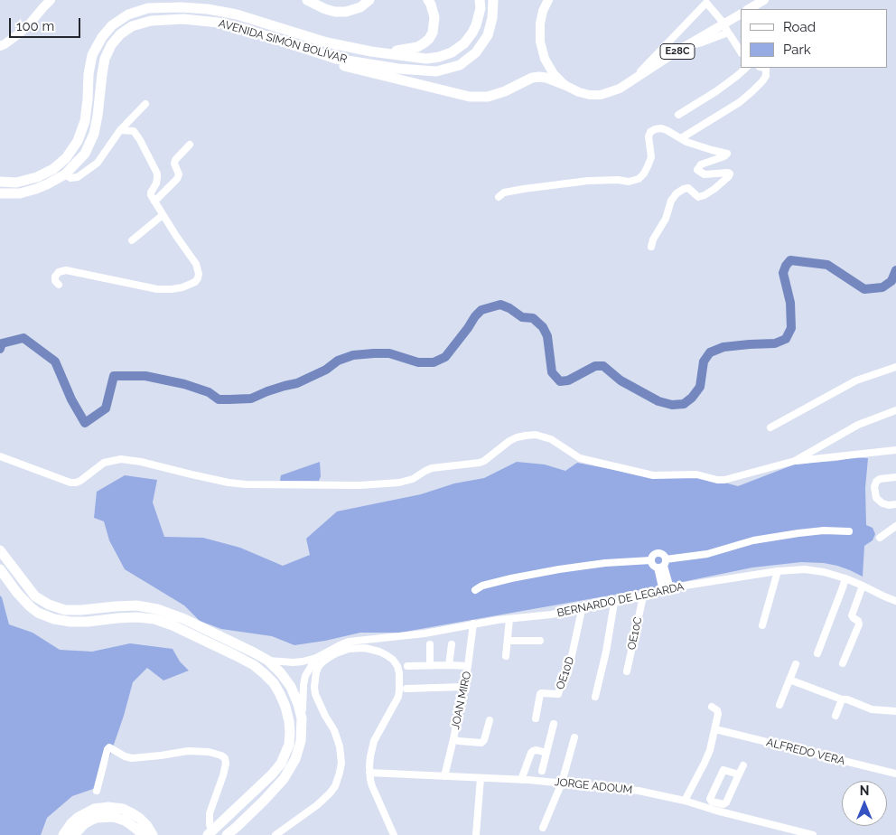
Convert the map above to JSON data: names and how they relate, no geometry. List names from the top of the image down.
{
  "streets": {
    "highway": ["AVENIDA SIMÓN BOLÍVAR"],
    "main road": ["E28C"],
    "street": [
      "BERNARDO DE LEGARDA",
      "OE10C",
      "OE10D",
      "JOAN MIRO",
      "ALFREDO VERA",
      "JORGE ADOUM"
    ]
  },
  "crossings": [
    ["BERNARDO DE LEGARDA", "OE10C"],
    ["BERNARDO DE LEGARDA", "OE10D"],
    ["BERNARDO DE LEGARDA", "JOAN MIRO"],
    ["JOAN MIRO", "JORGE ADOUM"]
  ],
  "legend": ["Road", "Park"],
  "scale_bar": "100 m",
  "north": "top"
}
